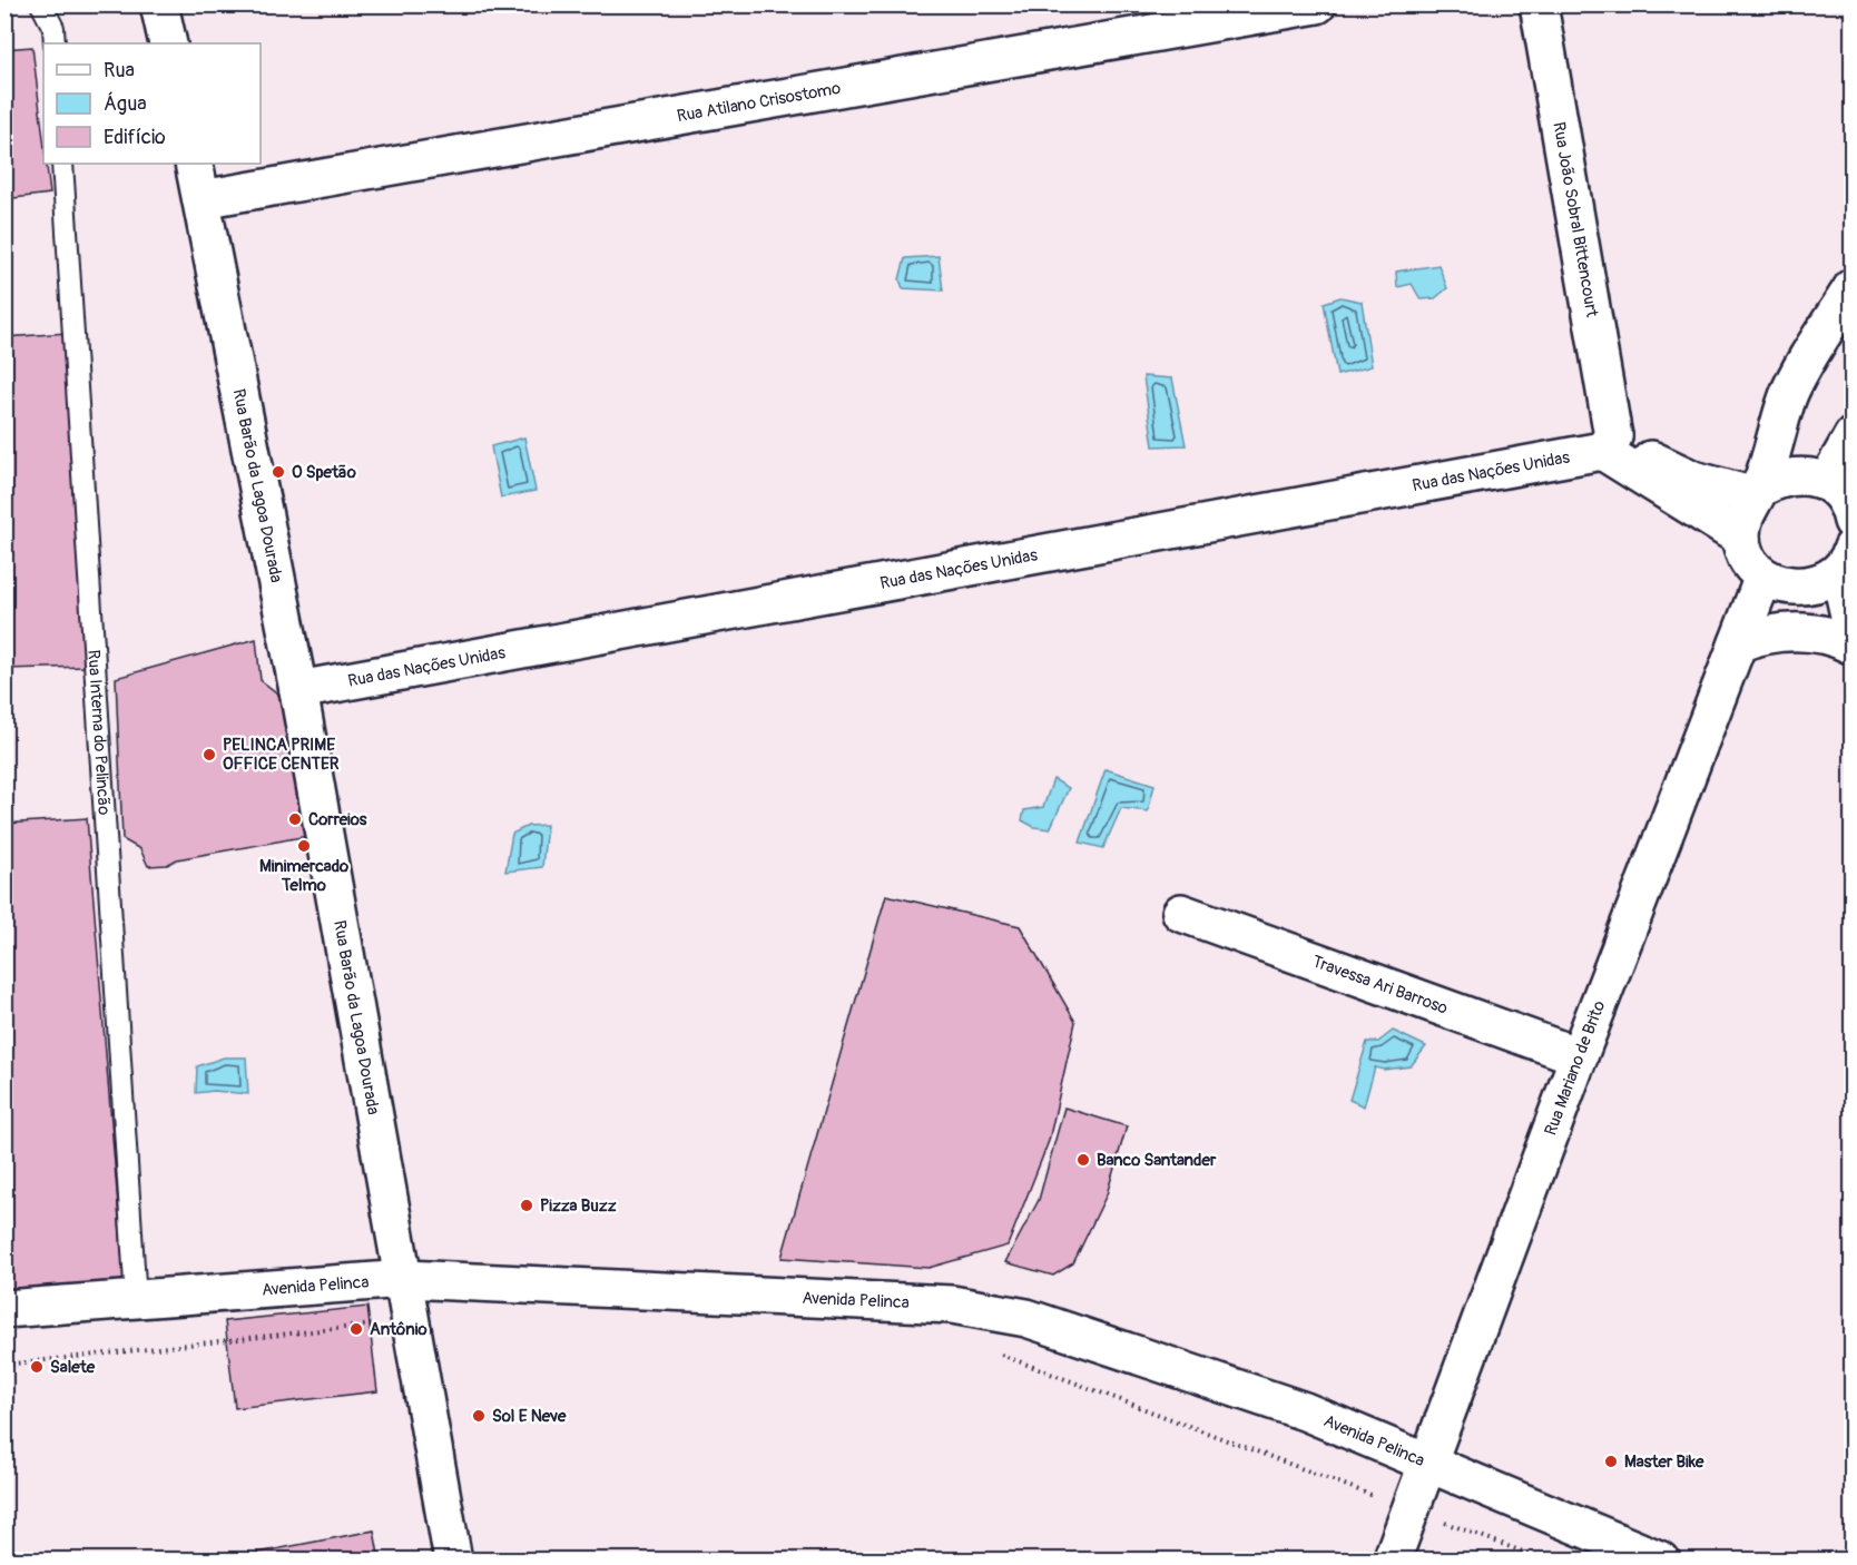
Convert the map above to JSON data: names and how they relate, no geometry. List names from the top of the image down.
{
  "streets": {
    "street": [
      "Rua Atilano Crisostomo",
      "Rua João Sobral Bittencourt",
      "Rua das Nações Unidas",
      "Rua Barão da Lagoa Dourada",
      "Travessa Ari Barroso",
      "Rua Mariano de Brito",
      "Avenida Pelinca"
    ],
    "lane": ["Rua Interna do Pelincão"]
  },
  "crossings": [
    ["Rua Atilano Crisostomo", "Rua Barão da Lagoa Dourada"],
    ["Rua João Sobral Bittencourt", "Rua das Nações Unidas"],
    ["Rua das Nações Unidas", "Rua Barão da Lagoa Dourada"],
    ["Rua Barão da Lagoa Dourada", "Avenida Pelinca"],
    ["Rua Interna do Pelincão", "Avenida Pelinca"],
    ["Travessa Ari Barroso", "Rua Mariano de Brito"],
    ["Rua Mariano de Brito", "Avenida Pelinca"]
  ],
  "places": [
    "O Spetão",
    "PELINCA PRIME OFFICE CENTER",
    "Correios",
    "Minimercado Telmo",
    "Banco Santander",
    "Pizza Buzz",
    "Antônio",
    "Salete",
    "Sol E Neve",
    "Master Bike"
  ],
  "legend": ["Rua", "Água", "Edifício"]
}
